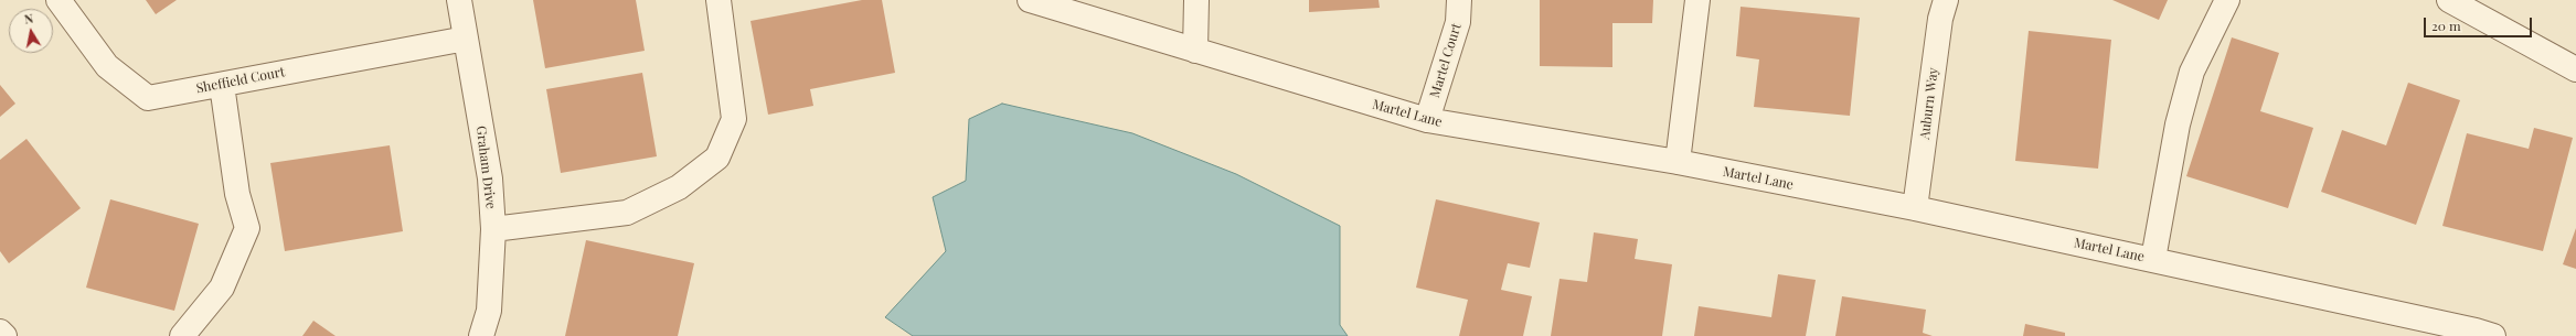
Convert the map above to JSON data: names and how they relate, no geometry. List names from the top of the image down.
{
  "streets": {
    "street": [
      "Martel Court",
      "Sheffield Court",
      "Auburn Way",
      "Martel Lane",
      "Graham Drive"
    ]
  },
  "crossings": [
    ["Martel Court", "Martel Lane"],
    ["Sheffield Court", "Graham Drive"],
    ["Auburn Way", "Martel Lane"]
  ],
  "scale_bar": "20 m",
  "north": "top"
}
